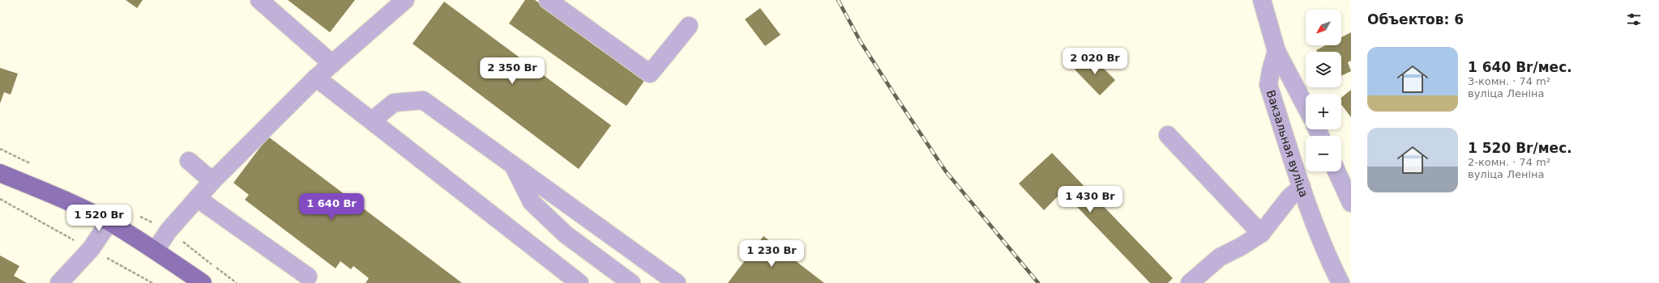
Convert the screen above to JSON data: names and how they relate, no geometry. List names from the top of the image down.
{
  "streets": {
    "street": ["Вакзальная вуліца"]
  },
  "north": "bottom left",
  "page": {
    "heading": "Объектов: 6",
    "map_buttons": ["+", "−"],
    "list": [
      {
        "name": "1 640 Br/мес.",
        "note": "3-комн. · 74 m² · вуліца Леніна"
      },
      {
        "name": "1 520 Br/мес.",
        "note": "2-комн. · 74 m² · вуліца Леніна"
      }
    ],
    "price": [
      "2 020 Br",
      "2 350 Br",
      "1 430 Br",
      "1 640 Br",
      "1 520 Br",
      "1 230 Br"
    ]
  }
}
